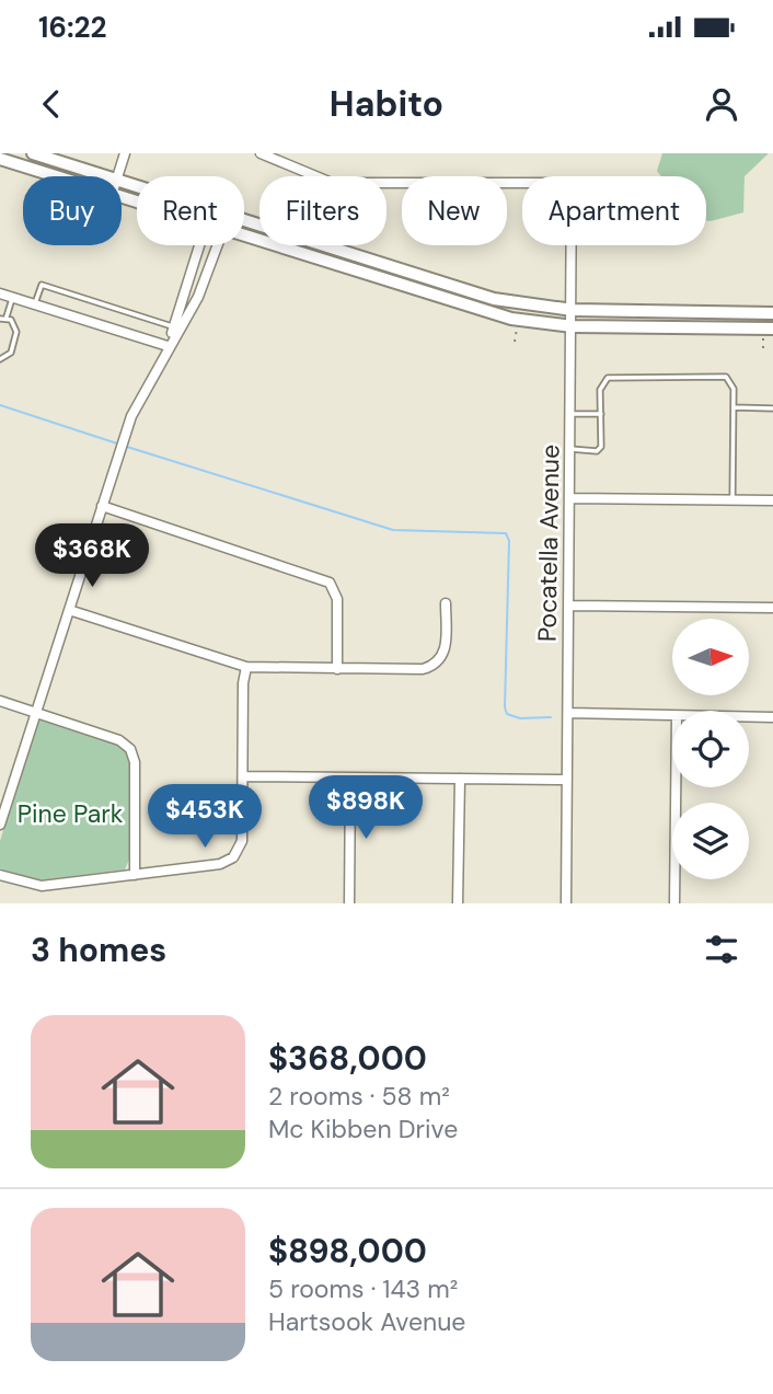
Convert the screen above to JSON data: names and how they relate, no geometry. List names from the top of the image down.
{
  "streets": {
    "street": ["Pocatella Avenue"]
  },
  "parks": ["Pine Park"],
  "north": "right",
  "page": {
    "status": "16:22",
    "header": "Habito",
    "chip": [
      "Buy",
      "Rent",
      "Filters",
      "New",
      "Apartment"
    ],
    "price": ["$368K", "$898K", "$453K"],
    "heading": "3 homes",
    "list": [
      {
        "name": "$368,000",
        "note": "2 rooms · 58 m² · Mc Kibben Drive"
      },
      {
        "name": "$898,000",
        "note": "5 rooms · 143 m² · Hartsook Avenue"
      }
    ]
  }
}
